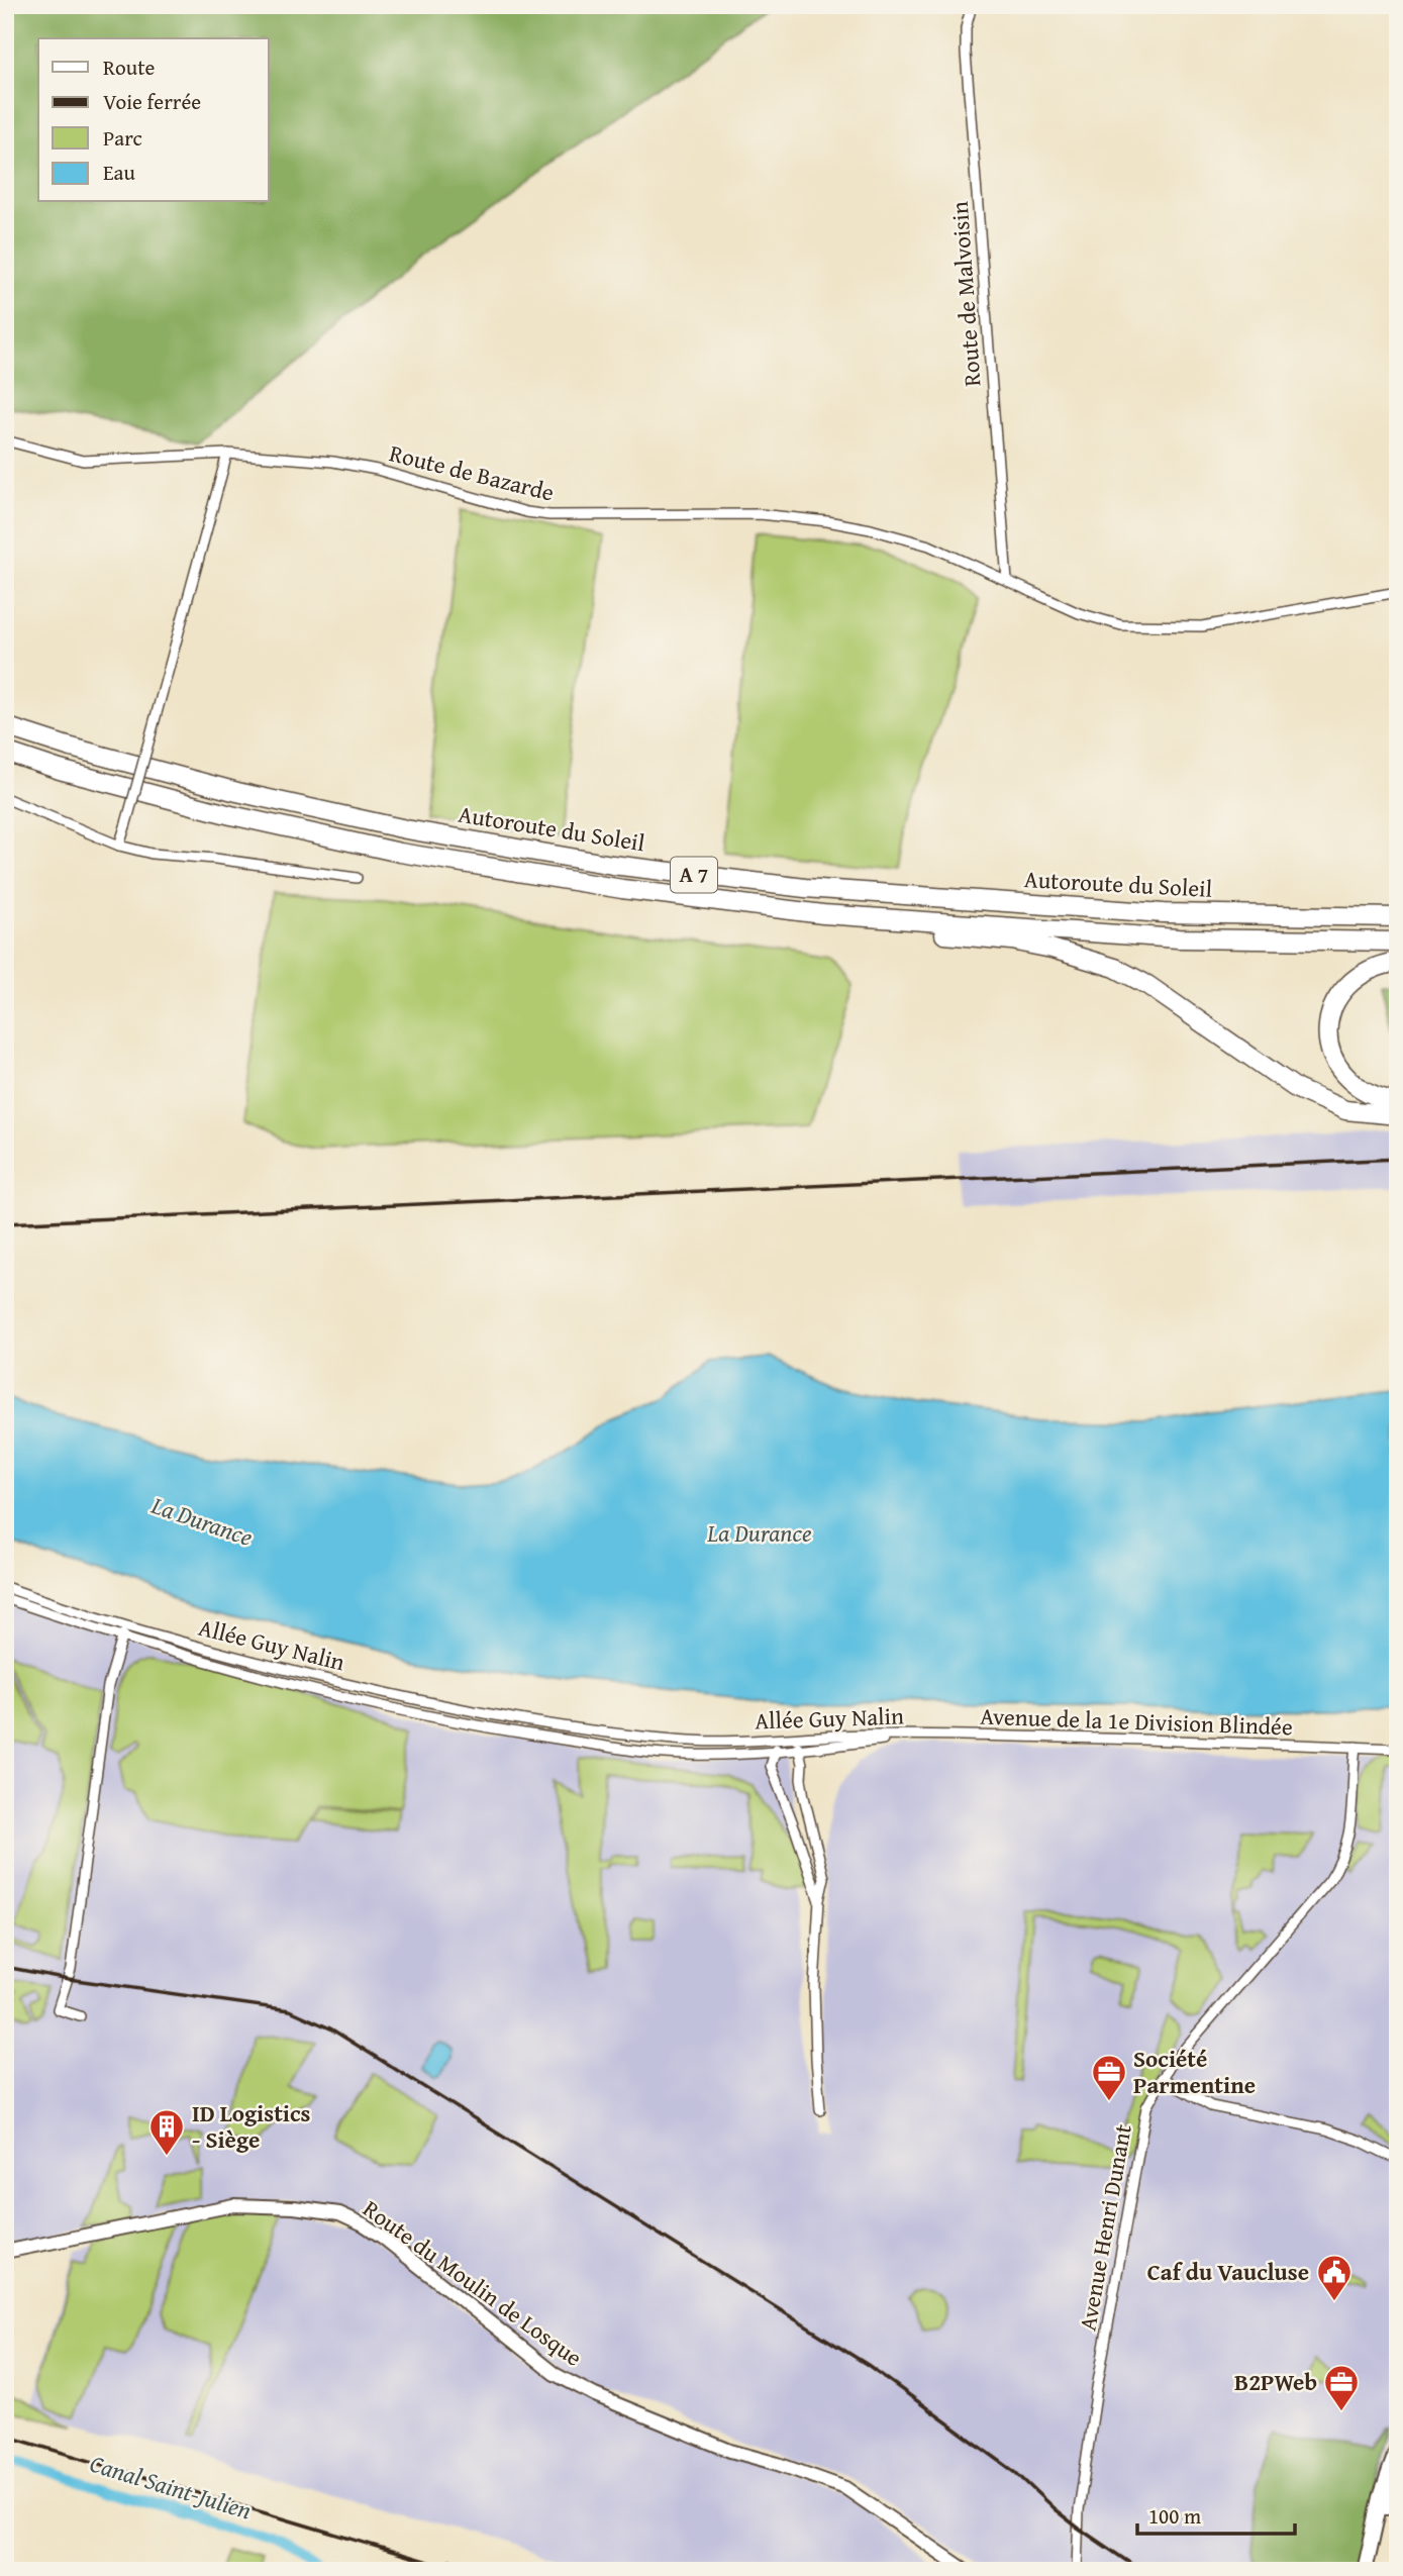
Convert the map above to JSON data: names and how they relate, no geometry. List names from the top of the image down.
{
  "streets": {
    "highway": ["Autoroute du Soleil", "A 7"],
    "street": [
      "Route de Malvoisin",
      "Route de Bazarde",
      "Allée Guy Nalin",
      "Avenue de la 1e Division Blindée",
      "Avenue Henri Dunant",
      "Route du Moulin de Losque"
    ]
  },
  "crossings": [
    ["Route de Malvoisin", "Route de Bazarde"],
    ["Allée Guy Nalin", "Avenue de la 1e Division Blindée"],
    ["Avenue de la 1e Division Blindée", "Avenue Henri Dunant"]
  ],
  "water": ["La Durance", "Canal Saint-Julien"],
  "places": {
    "office": ["Société Parmentine", "B2PWeb"],
    "building": ["ID Logistics - Siège"],
    "public building": ["Caf du Vaucluse"]
  },
  "legend": [
    "Route",
    "Voie ferrée",
    "Parc",
    "Eau"
  ],
  "scale_bar": "100 m"
}
